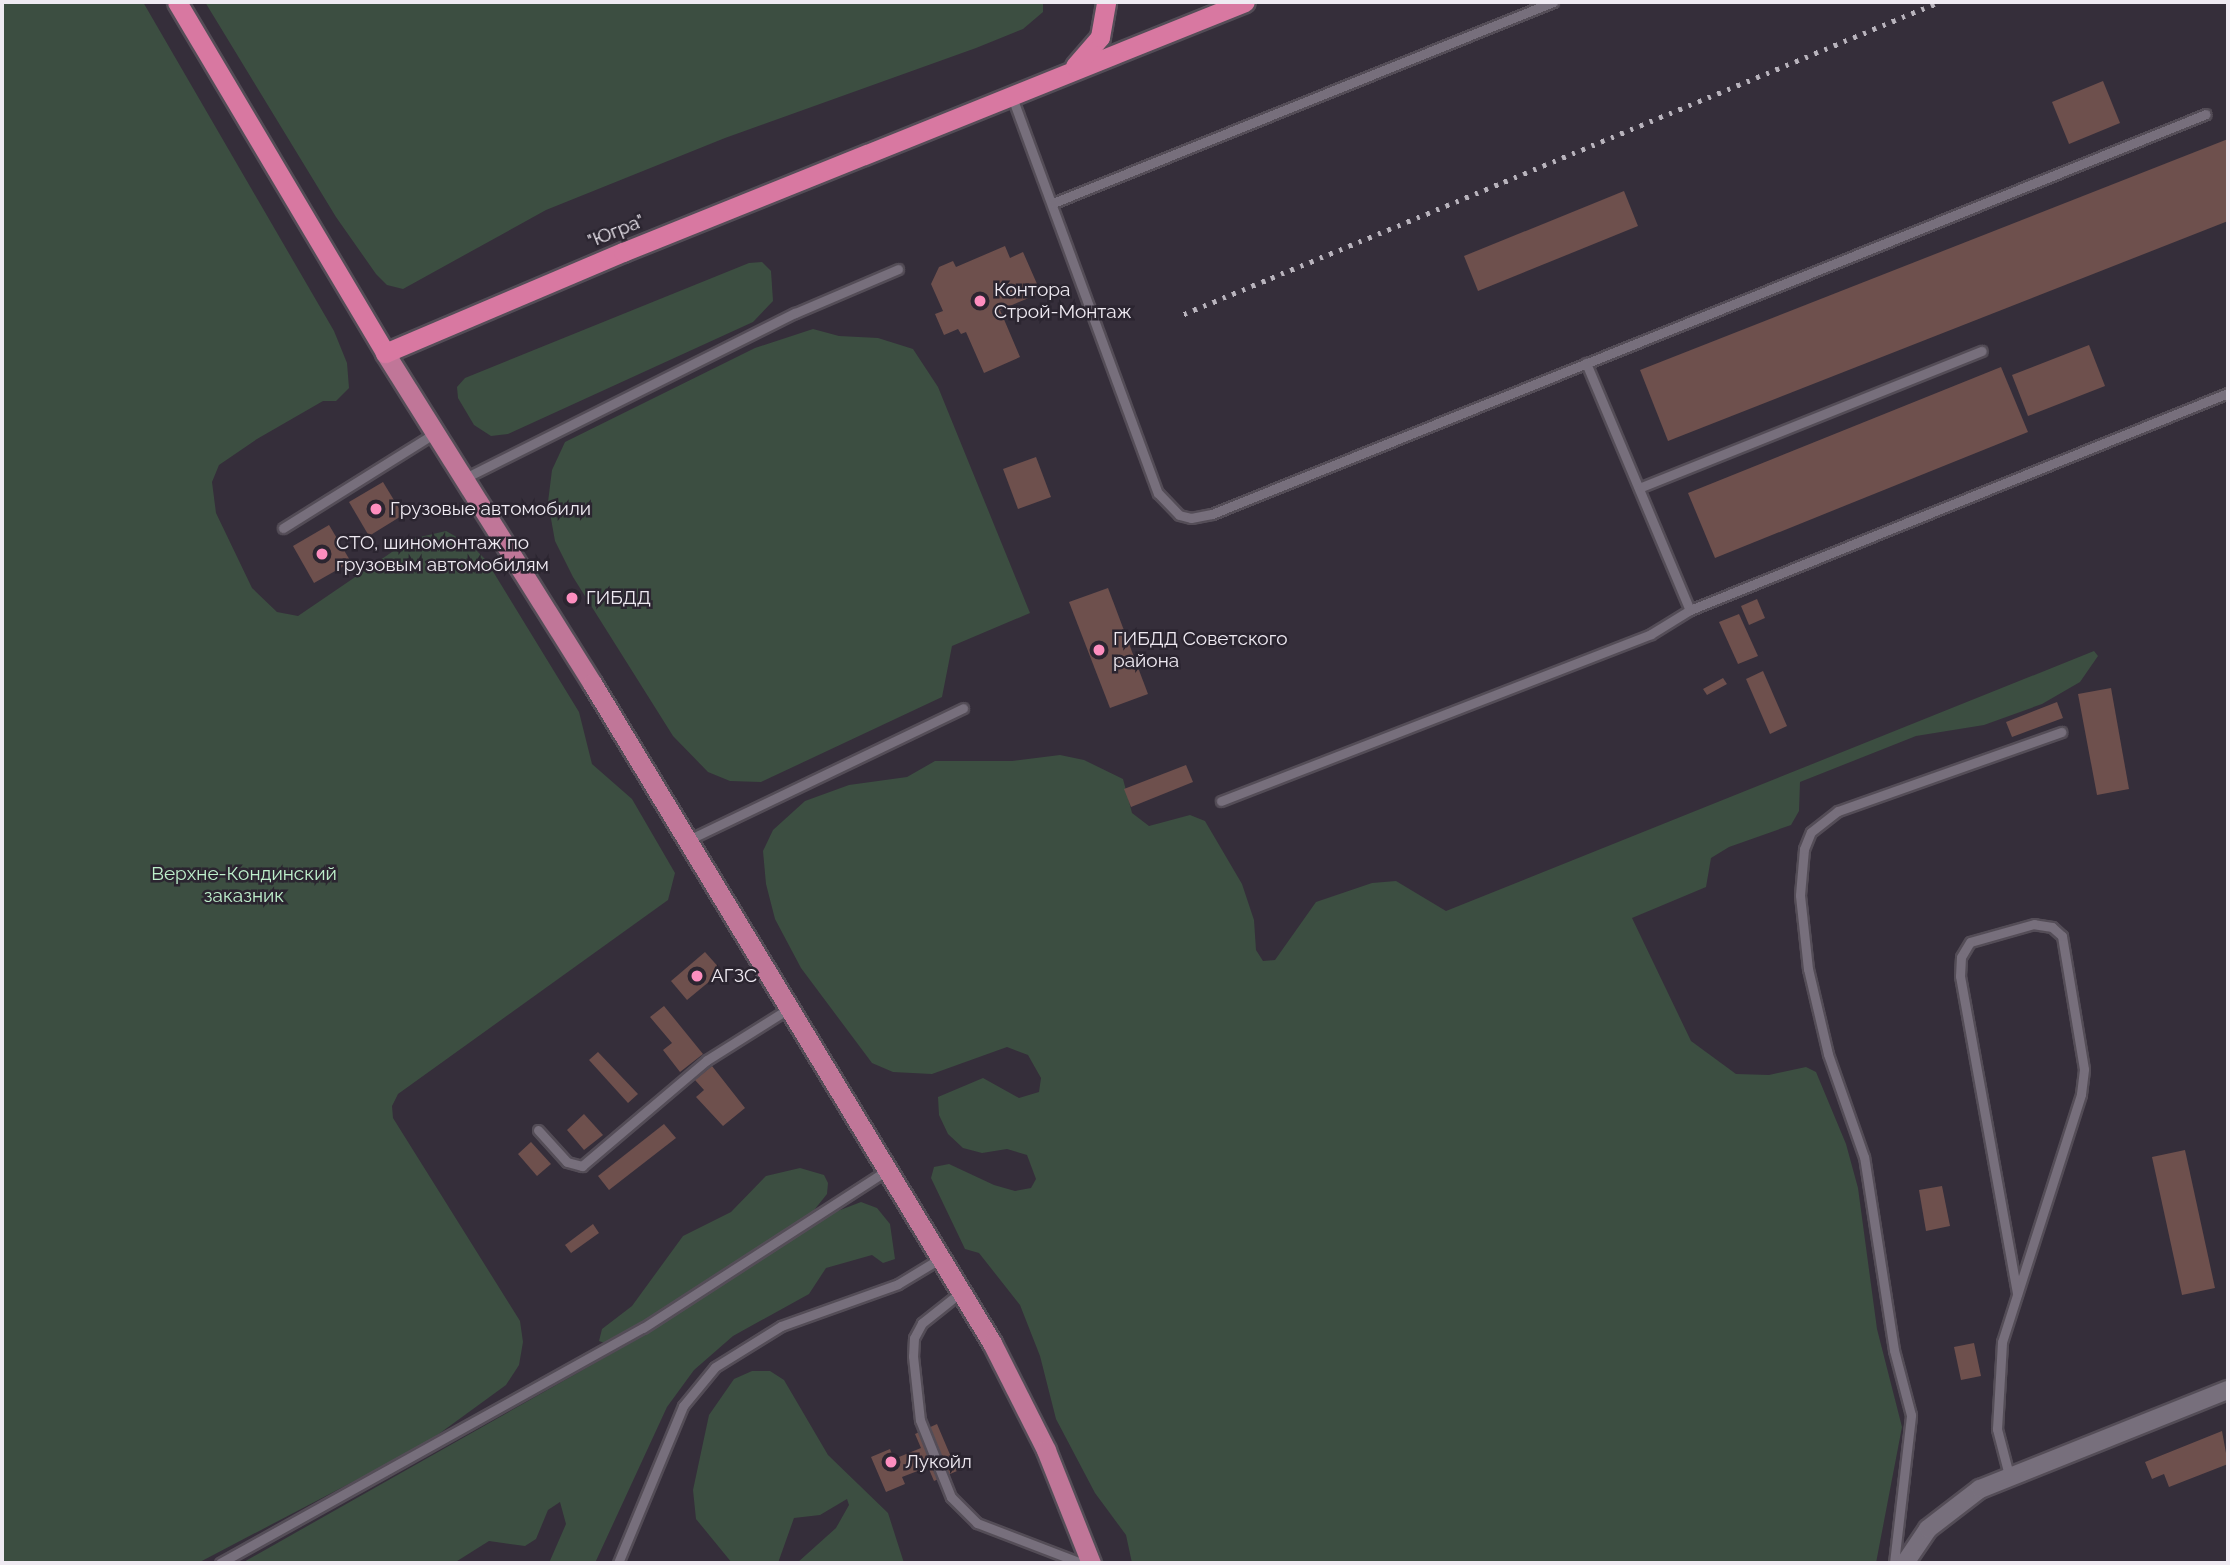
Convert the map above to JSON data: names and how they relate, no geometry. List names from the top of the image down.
{
  "streets": {
    "highway": ["\"Югра\""]
  },
  "parks": ["Верхне-Кондинский заказник"],
  "places": [
    "Контора Строй-Монтаж",
    "Грузовые автомобили",
    "СТО, шиномонтаж по грузовым автомобилям",
    "ГИБДД",
    "ГИБДД Советского района",
    "АГЗС",
    "Лукойл"
  ]
}
